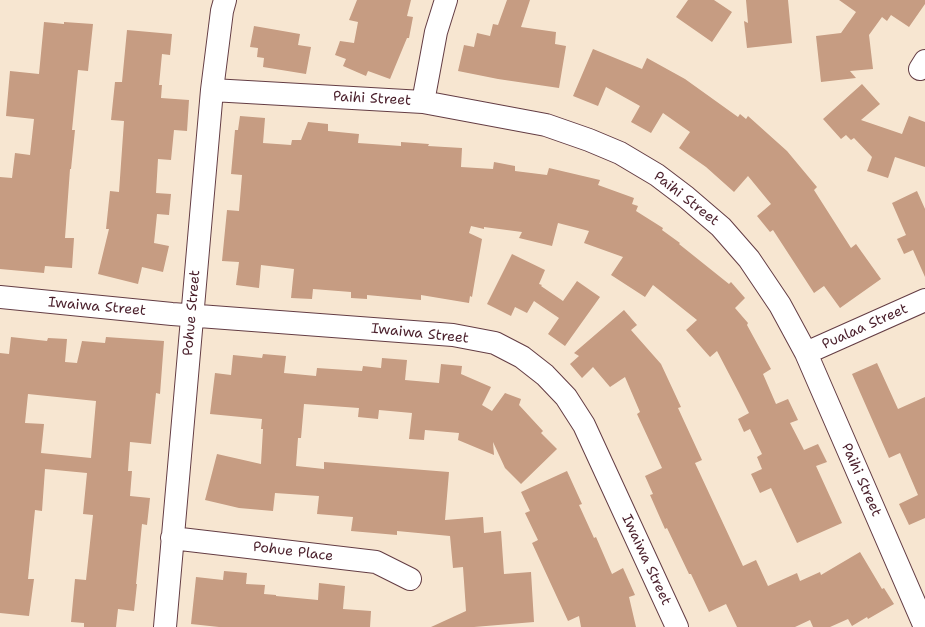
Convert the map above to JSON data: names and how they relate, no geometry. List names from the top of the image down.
{
  "streets": {
    "street": [
      "Paihi Street",
      "Iwaiwa Street",
      "Pohue Street",
      "Pualaa Street",
      "Pohue Place"
    ]
  },
  "crossings": [
    ["Paihi Street", "Pohue Street"],
    ["Paihi Street", "Pualaa Street"],
    ["Iwaiwa Street", "Pohue Street"],
    ["Pohue Street", "Pohue Place"]
  ]
}
